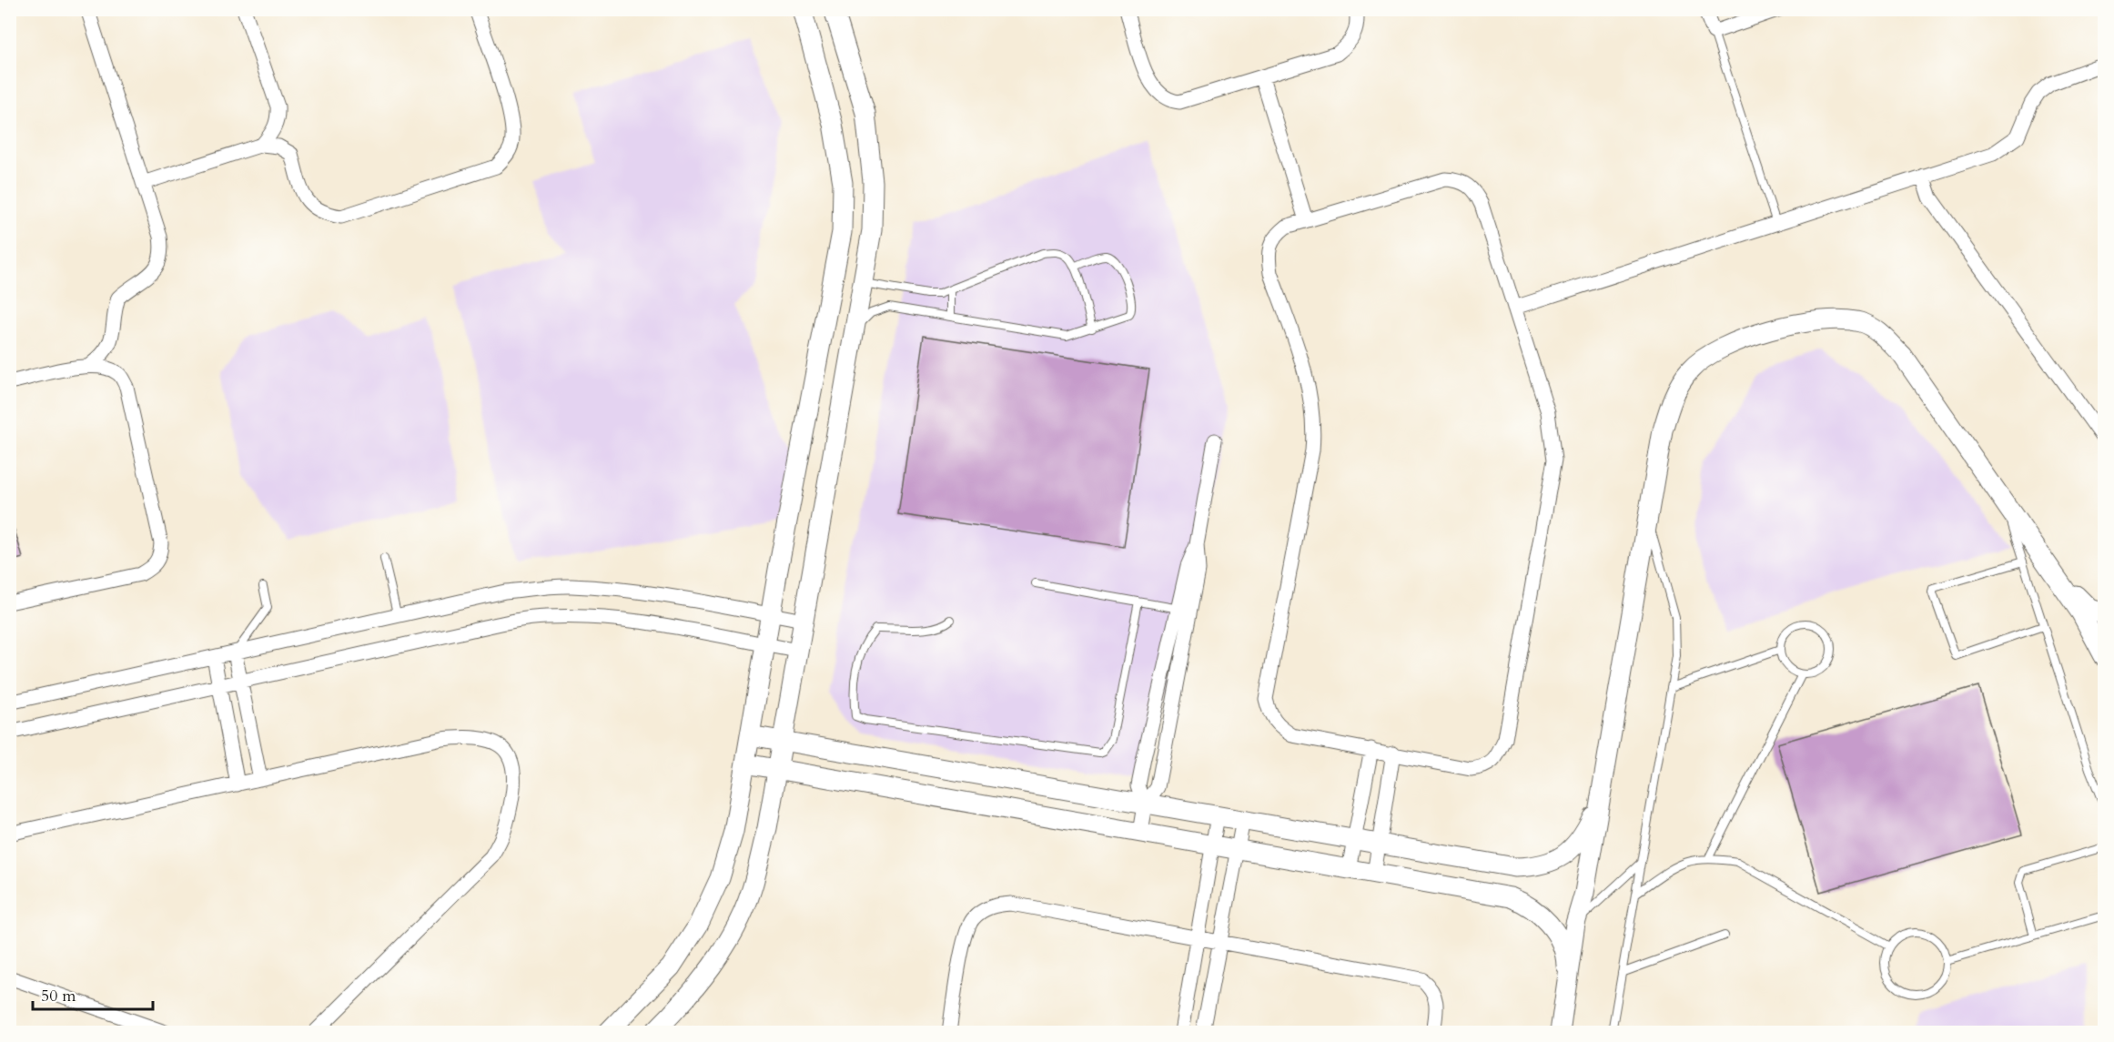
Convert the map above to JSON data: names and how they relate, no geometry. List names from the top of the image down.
{
  "scale_bar": "50 m"
}
